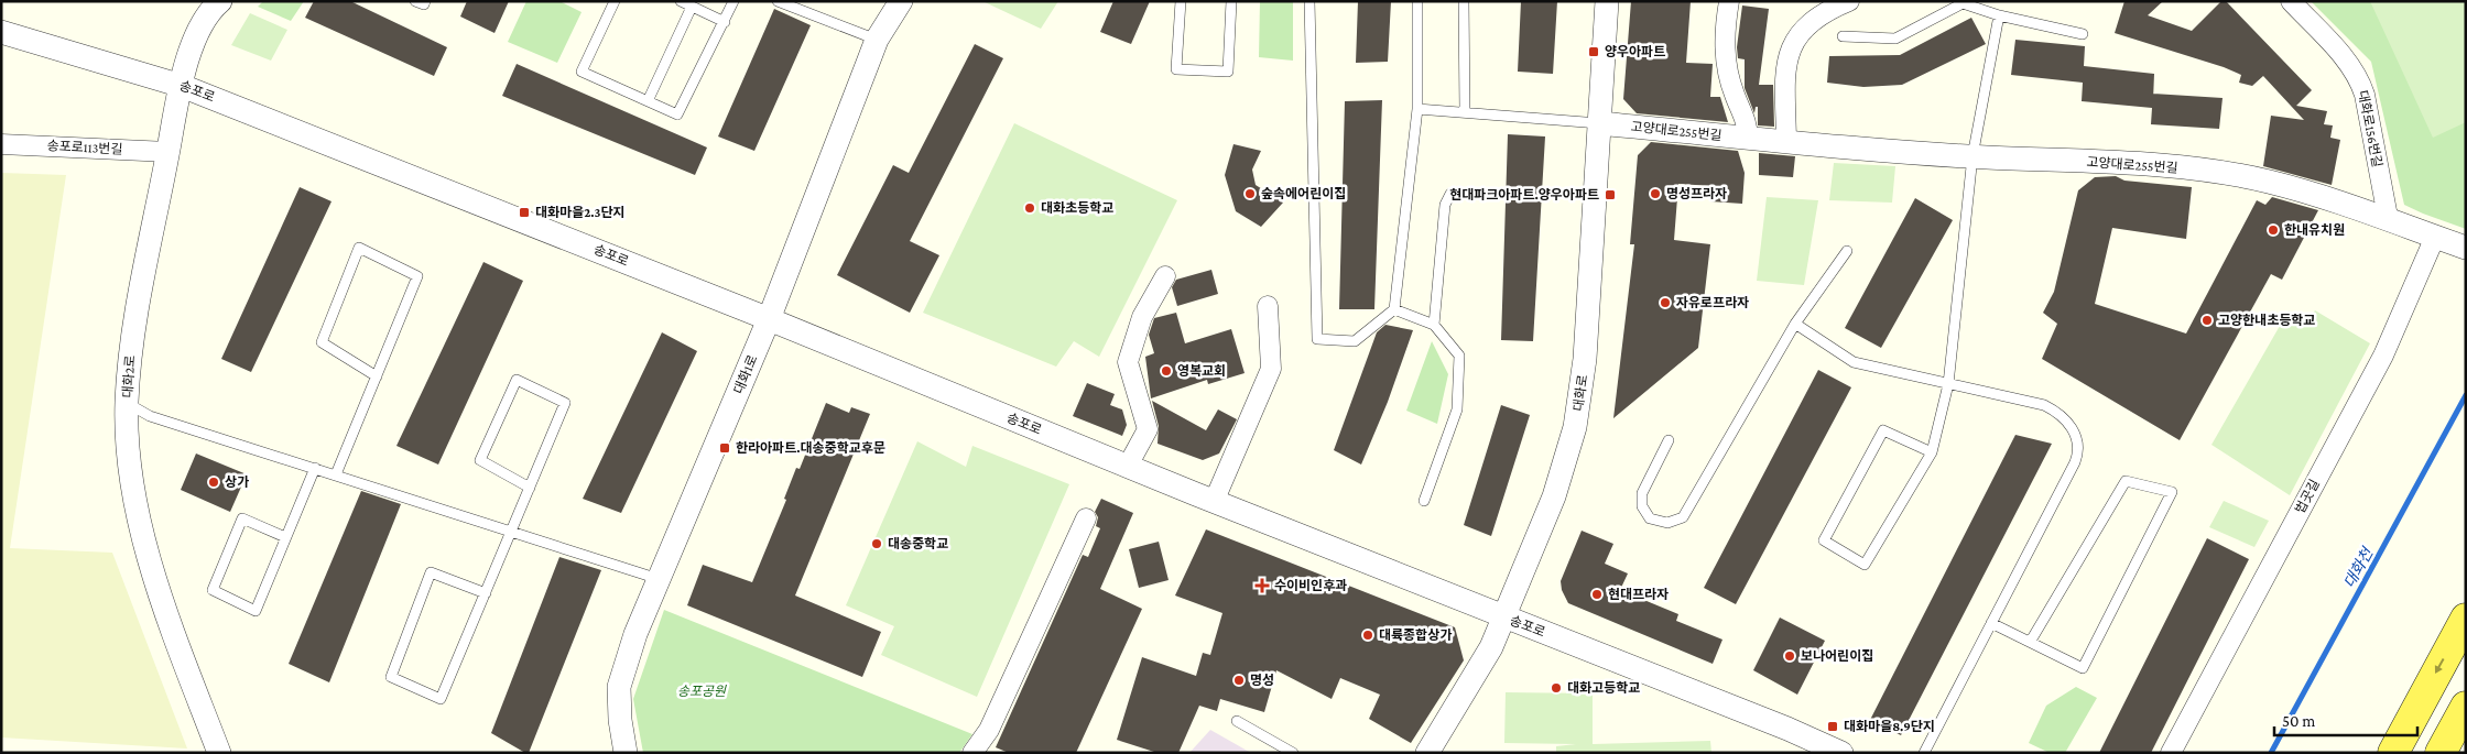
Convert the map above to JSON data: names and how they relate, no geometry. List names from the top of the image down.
{
  "streets": {
    "street": [
      "송포로",
      "대화로156번길",
      "고양대로255번길",
      "송포로113번길",
      "대화1로",
      "대화2로",
      "대화로",
      "법곳길"
    ]
  },
  "crossings": [
    ["송포로", "대화1로"],
    ["송포로", "대화2로"],
    ["송포로", "대화로"],
    ["대화로156번길", "고양대로255번길"],
    ["고양대로255번길", "대화로"],
    ["고양대로255번길", "법곳길"],
    ["송포로113번길", "대화2로"]
  ],
  "water": ["대화천"],
  "parks": ["송포공원"],
  "places": {
    "transit": [
      "양우아파트",
      "현대파크아파트.양우아파트",
      "대화마을2.3단지",
      "한라아파트.대송중학교후문",
      "대화마을8.9단지"
    ],
    "other": [
      "숲속에어린이집",
      "명성프라자",
      "대화초등학교",
      "한내유치원",
      "자유로프라자",
      "고양한내초등학교",
      "영복교회",
      "상가",
      "대송중학교",
      "현대프라자",
      "대륙종합상가",
      "보나어린이집",
      "명성",
      "대화고등학교"
    ],
    "health": ["수이비인후과"]
  },
  "scale_bar": "50 m"
}
